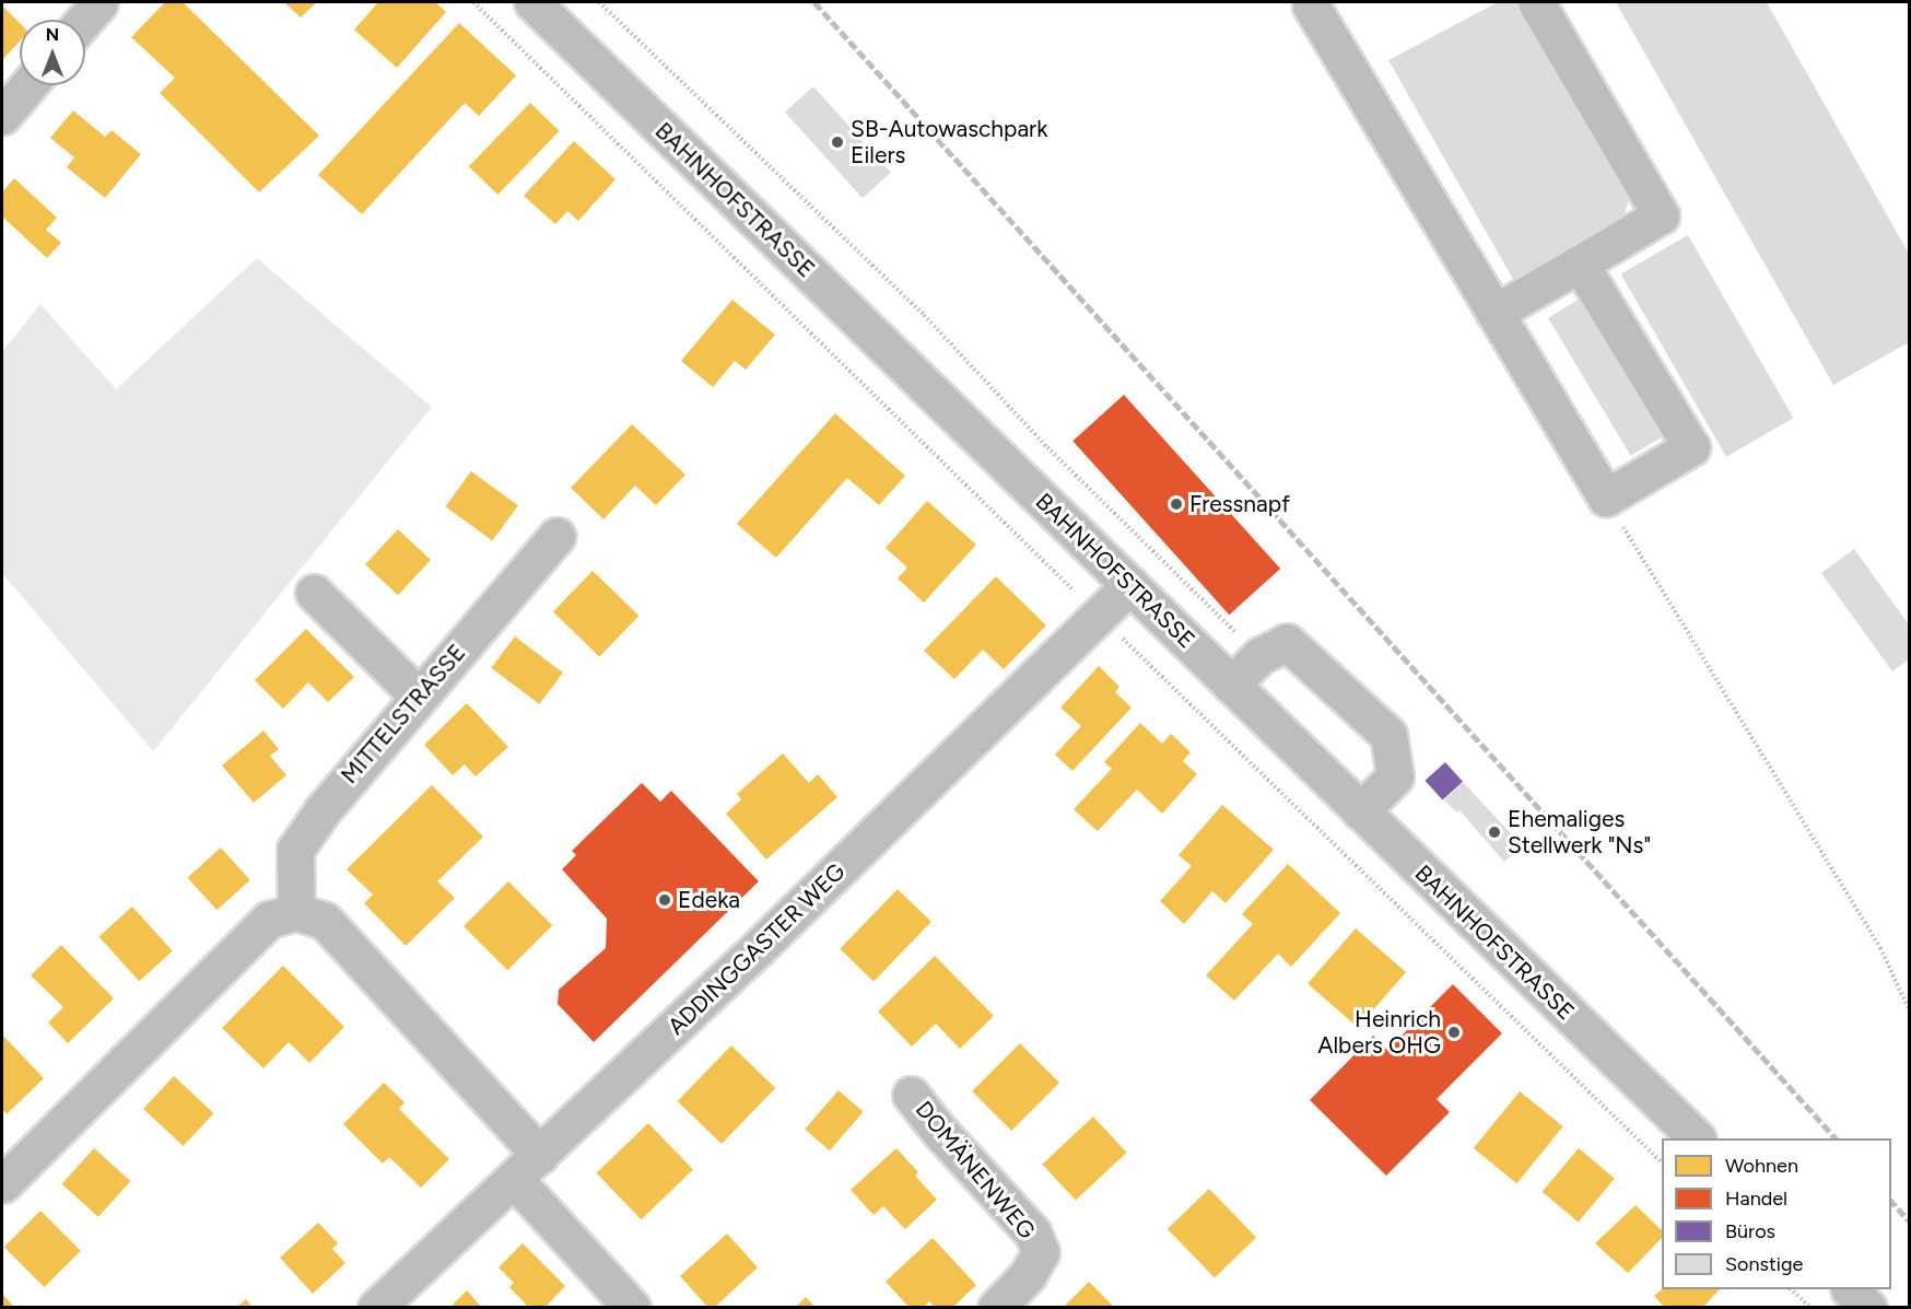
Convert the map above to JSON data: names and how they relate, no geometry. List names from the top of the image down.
{
  "streets": {
    "street": [
      "BAHNHOFSTRASSE",
      "MITTELSTRASSE",
      "ADDINGGASTER WEG",
      "DOMÄNENWEG"
    ]
  },
  "crossings": [
    ["BAHNHOFSTRASSE", "ADDINGGASTER WEG"]
  ],
  "places": [
    "SB-Autowaschpark Eilers",
    "Fressnapf",
    "Ehemaliges Stellwerk \"Ns\"",
    "Edeka",
    "Heinrich Albers OHG"
  ],
  "legend": [
    "Wohnen",
    "Handel",
    "Büros",
    "Sonstige"
  ],
  "north": "top"
}
